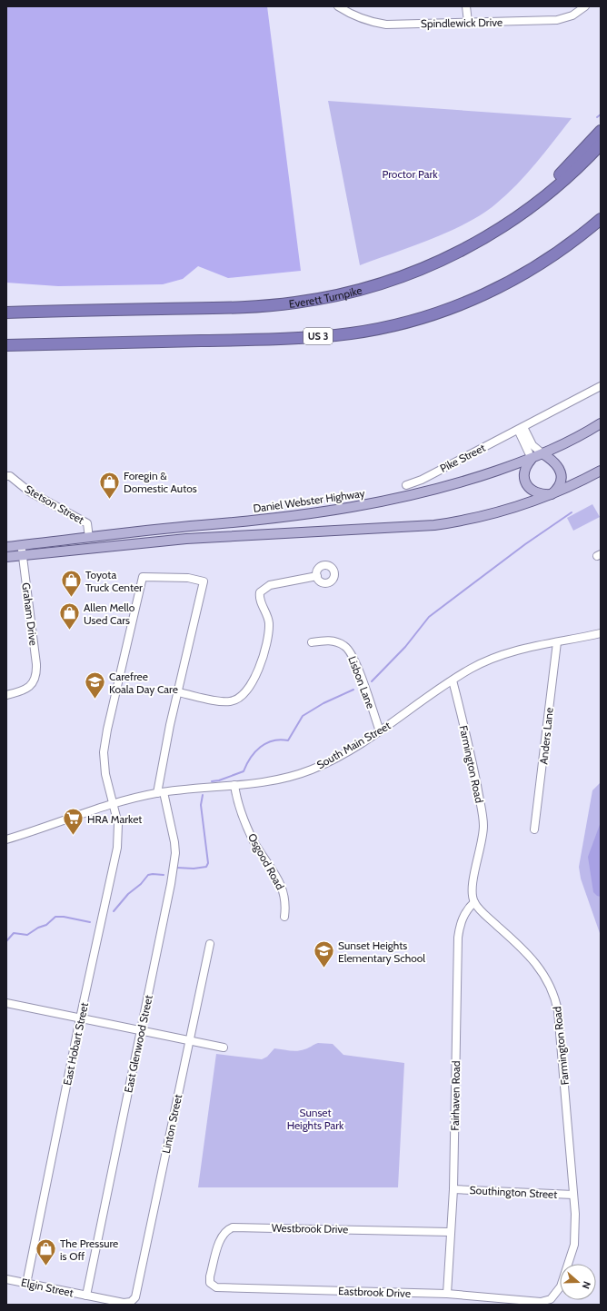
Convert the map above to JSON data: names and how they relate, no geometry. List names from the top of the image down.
{
  "streets": {
    "highway": ["Everett Turnpike", "US 3"],
    "main road": ["Daniel Webster Highway"],
    "street": [
      "Spindlewick Drive",
      "Pike Street",
      "Stetson Street",
      "Graham Drive",
      "Lisbon Lane",
      "Anders Lane",
      "South Main Street",
      "Farmington Road",
      "Osgood Road",
      "East Hobart Street",
      "East Glenwood Street",
      "Fairhaven Road",
      "Linton Street",
      "Southington Street",
      "Westbrook Drive",
      "Elgin Street",
      "Eastbrook Drive"
    ]
  },
  "crossings": [
    ["Daniel Webster Highway", "Stetson Street"],
    ["Daniel Webster Highway", "Graham Drive"],
    ["Lisbon Lane", "South Main Street"],
    ["Anders Lane", "South Main Street"],
    ["South Main Street", "Farmington Road"],
    ["South Main Street", "Osgood Road"],
    ["South Main Street", "East Hobart Street"],
    ["South Main Street", "East Glenwood Street"],
    ["Farmington Road", "Fairhaven Road"],
    ["Farmington Road", "Southington Street"],
    ["Farmington Road", "Eastbrook Drive"],
    ["East Hobart Street", "Elgin Street"],
    ["East Glenwood Street", "Elgin Street"],
    ["Fairhaven Road", "Southington Street"],
    ["Fairhaven Road", "Westbrook Drive"],
    ["Fairhaven Road", "Eastbrook Drive"],
    ["Linton Street", "Elgin Street"],
    ["Westbrook Drive", "Eastbrook Drive"]
  ],
  "parks": ["Proctor Park", "Sunset Heights Park"],
  "places": {
    "shop": [
      "Foregin & Domestic Autos",
      "Toyota Truck Center",
      "Allen Mello Used Cars",
      "The Pressure is Off"
    ],
    "school or university": ["Carefree Koala Day Care", "Sunset Heights Elementary School"],
    "supermarket": ["HRA Market"]
  },
  "north": "right"
}
